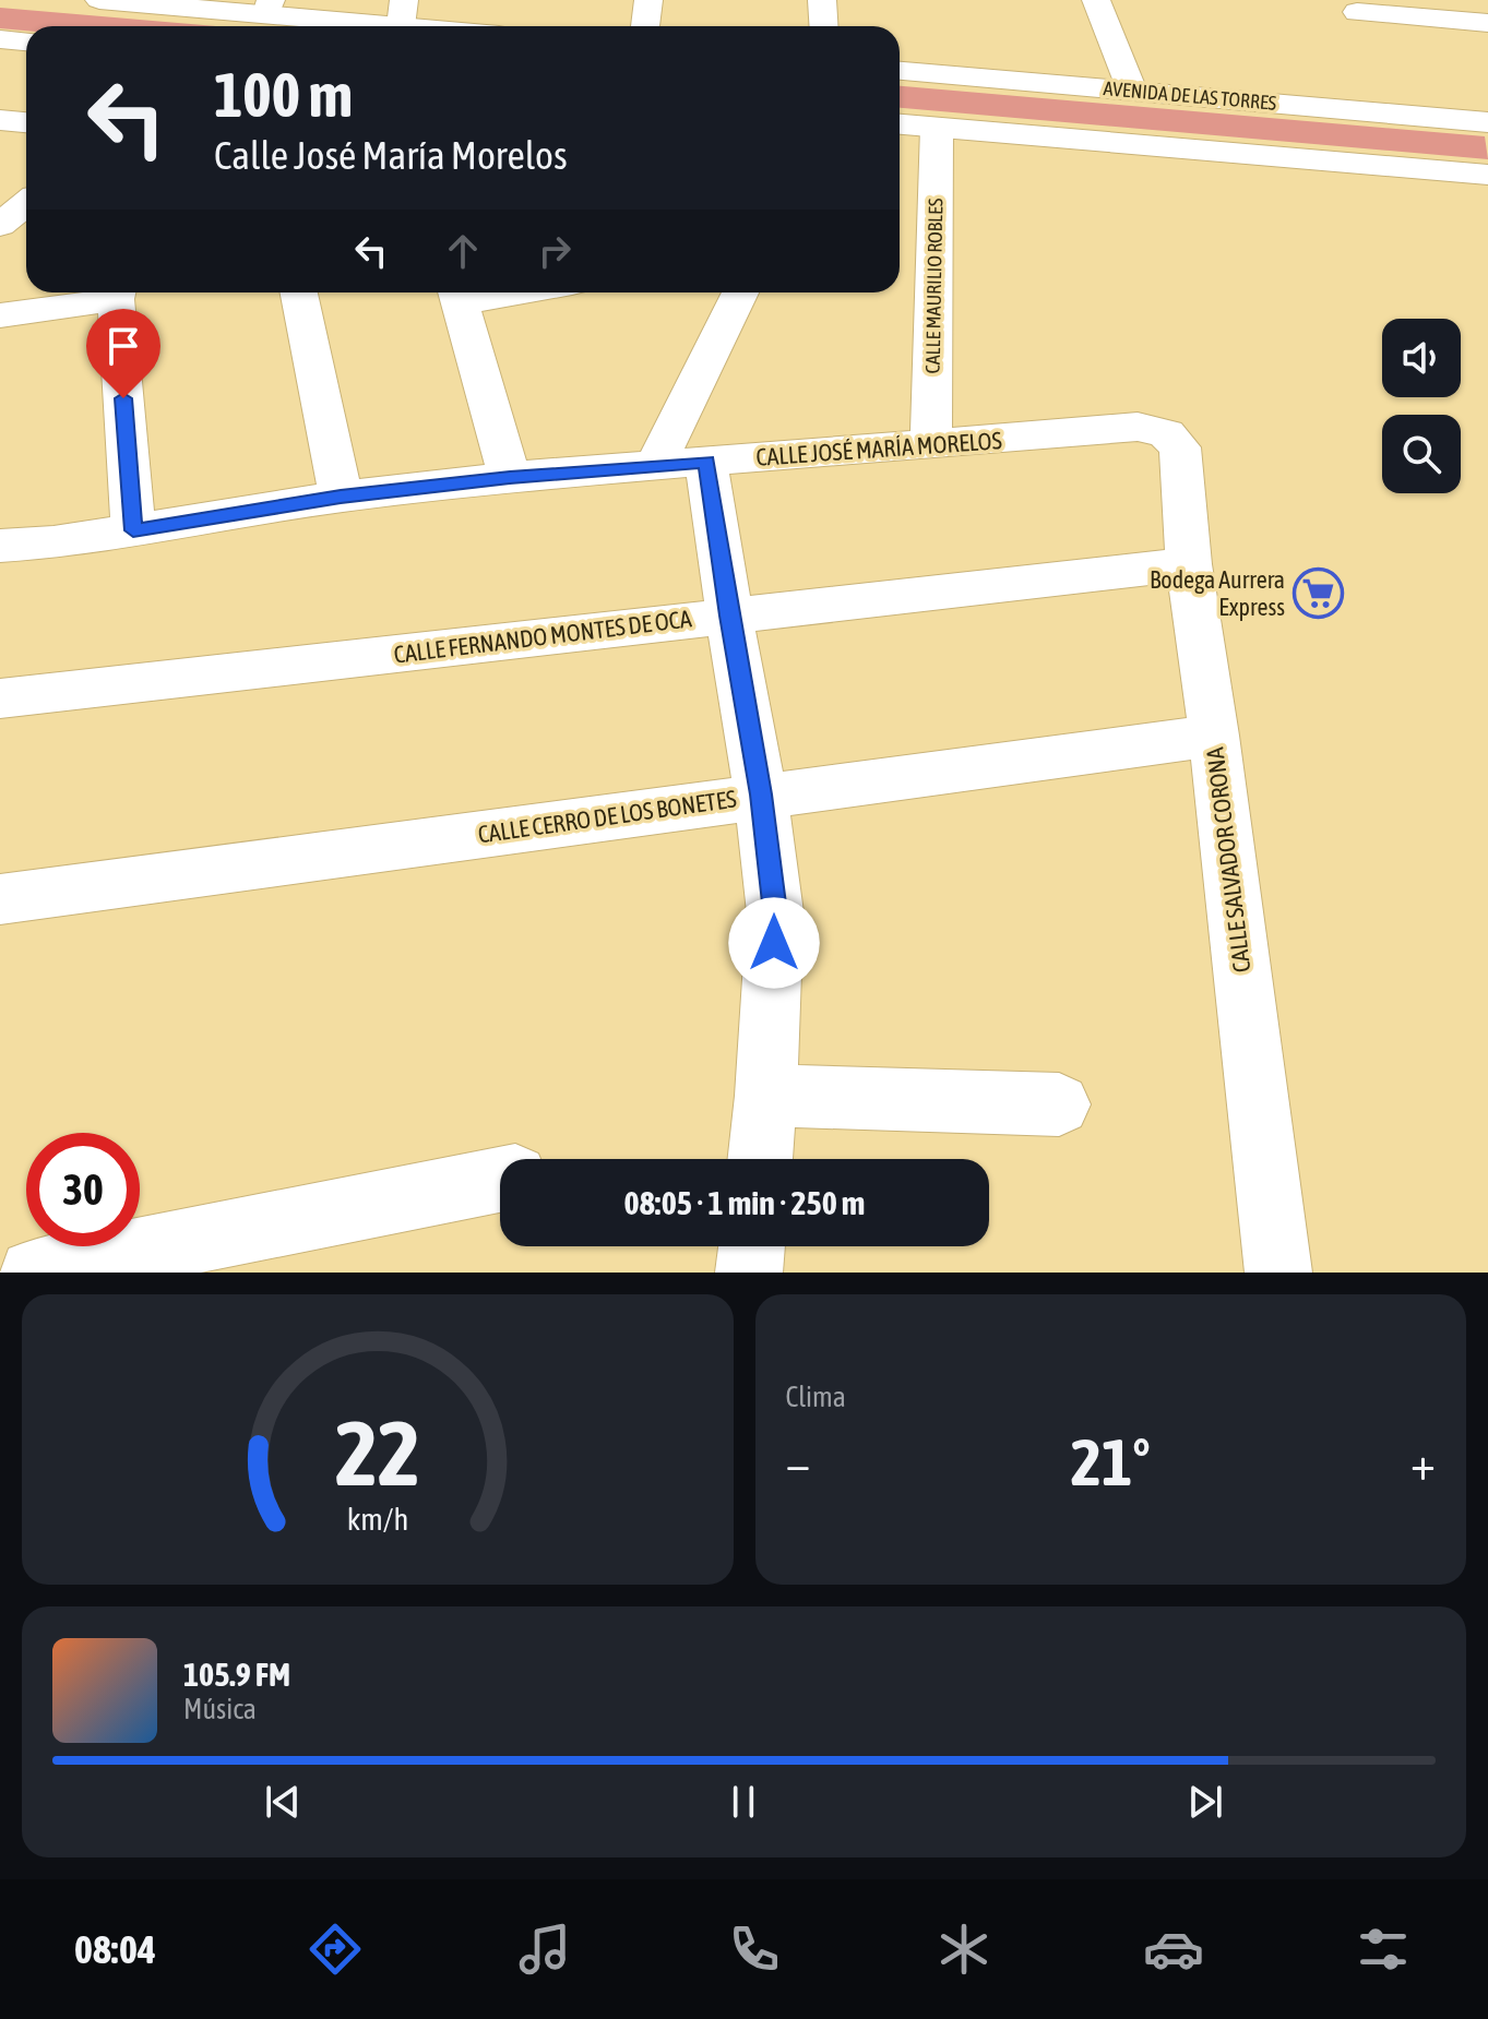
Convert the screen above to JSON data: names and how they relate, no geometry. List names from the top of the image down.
{
  "streets": {
    "street": [
      "AVENIDA DE LAS TORRES",
      "CALLE MAURILIO ROBLES",
      "CALLE JOSÉ MARÍA MORELOS",
      "CALLE FERNANDO MONTES DE OCA",
      "CALLE CERRO DE LOS BONETES",
      "CALLE SALVADOR CORONA"
    ]
  },
  "crossings": [
    ["CALLE MAURILIO ROBLES", "CALLE JOSÉ MARÍA MORELOS"],
    ["CALLE JOSÉ MARÍA MORELOS", "CALLE SALVADOR CORONA"],
    ["CALLE FERNANDO MONTES DE OCA", "CALLE SALVADOR CORONA"],
    ["CALLE CERRO DE LOS BONETES", "CALLE SALVADOR CORONA"]
  ],
  "places": {
    "supermarket": ["Bodega Aurrera Express"]
  },
  "page": {
    "turn": ["100 m", "Calle José María Morelos"],
    "limit": "30",
    "trip": "08:05 · 1 min · 250 m",
    "tile": "Clima",
    "heat": ["−", "21°", "+"],
    "song": ["105.9 FM", "Música"],
    "tabs": "08:04",
    "gauge": ["22", "km/h"]
  }
}
